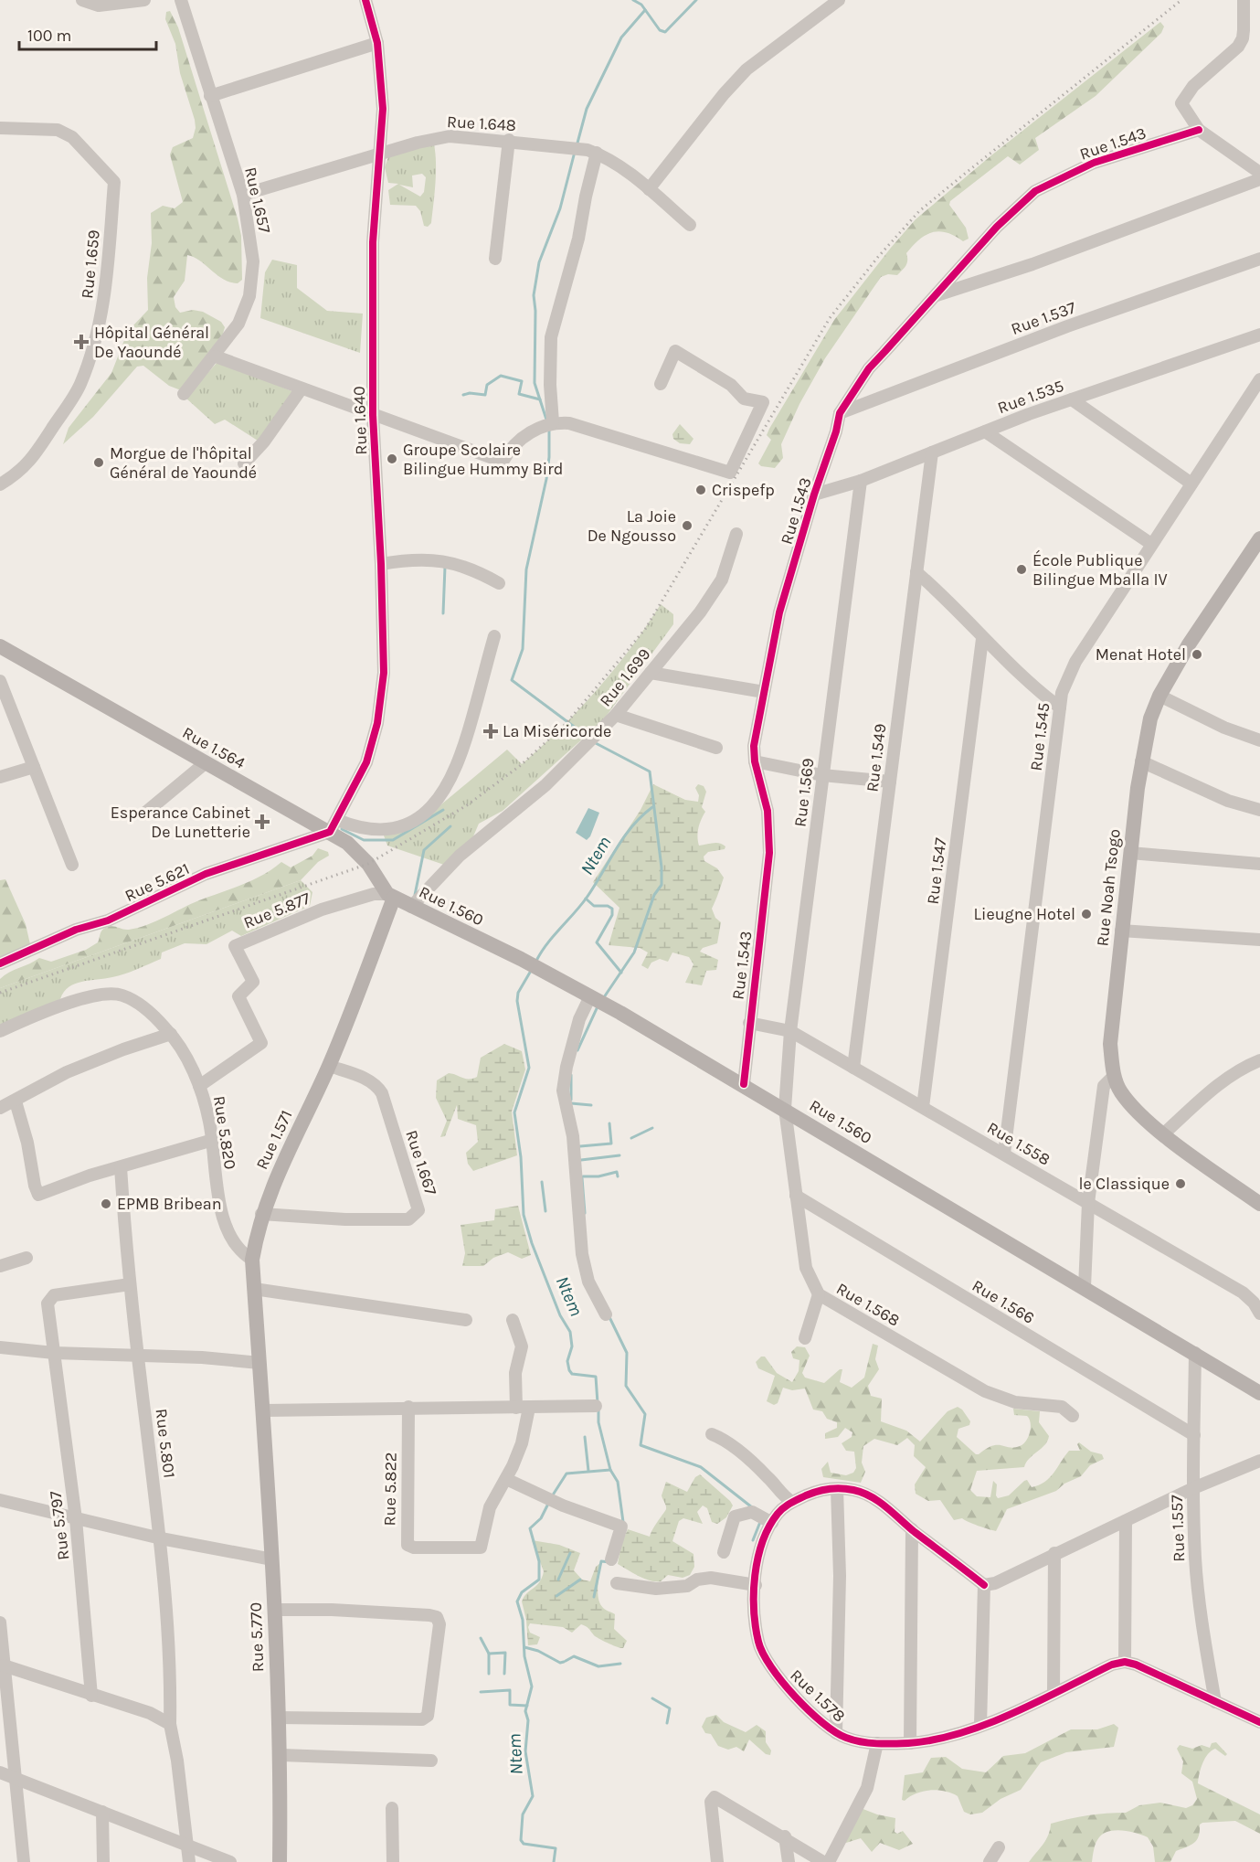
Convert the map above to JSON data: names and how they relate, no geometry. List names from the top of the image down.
{
  "streets": {
    "main road": [
      "Rue 1.564",
      "Rue Noah Tsogo",
      "Rue 1.560",
      "Rue 1.571",
      "Rue 5.770"
    ],
    "street": [
      "Rue 1.648",
      "Rue 1.543",
      "Rue 1.657",
      "Rue 1.659",
      "Rue 1.537",
      "Rue 1.535",
      "Rue 1.640",
      "Rue 1.699",
      "Rue 1.545",
      "Rue 1.549",
      "Rue 1.569",
      "Rue 1.547",
      "Rue 5.621",
      "Rue 5.877",
      "Rue 5.820",
      "Rue 1.558",
      "Rue 1.667",
      "Rue 1.566",
      "Rue 1.568",
      "Rue 5.801",
      "Rue 5.822",
      "Rue 5.797",
      "Rue 1.557",
      "Rue 1.578"
    ]
  },
  "crossings": [
    ["Rue 1.648", "Rue 1.657"],
    ["Rue 1.648", "Rue 1.640"],
    ["Rue 1.543", "Rue 1.537"],
    ["Rue 1.543", "Rue 1.535"],
    ["Rue 1.543", "Rue 1.560"],
    ["Rue 1.543", "Rue 1.558"],
    ["Rue 1.535", "Rue 1.549"],
    ["Rue 1.535", "Rue 1.569"],
    ["Rue 1.640", "Rue 1.564"],
    ["Rue 1.640", "Rue 5.621"],
    ["Rue 1.699", "Rue 1.560"],
    ["Rue 1.545", "Rue 1.558"],
    ["Rue 1.564", "Rue 5.621"],
    ["Rue 1.564", "Rue 1.560"],
    ["Rue 1.564", "Rue 5.877"],
    ["Rue 1.564", "Rue 1.571"],
    ["Rue 1.549", "Rue 1.558"],
    ["Rue 1.569", "Rue 1.560"],
    ["Rue 1.569", "Rue 1.558"],
    ["Rue 1.569", "Rue 1.568"],
    ["Rue 1.547", "Rue 1.558"],
    ["Rue 1.560", "Rue 5.877"],
    ["Rue 1.560", "Rue 1.571"],
    ["Rue 1.560", "Rue 1.568"],
    ["Rue 1.560", "Rue 1.557"],
    ["Rue 5.877", "Rue 5.820"],
    ["Rue 5.877", "Rue 1.571"],
    ["Rue 5.820", "Rue 1.571"],
    ["Rue 1.571", "Rue 1.667"],
    ["Rue 1.571", "Rue 5.770"],
    ["Rue 1.566", "Rue 1.568"],
    ["Rue 1.566", "Rue 1.557"],
    ["Rue 5.801", "Rue 5.797"]
  ],
  "water": ["Ntem"],
  "places": {
    "health": ["Hôpital Général De Yaoundé", "La Miséricorde", "Esperance Cabinet De Lunetterie"],
    "other": [
      "Groupe Scolaire Bilingue Hummy Bird",
      "Morgue de l'hôpital Général de Yaoundé",
      "Crispefp",
      "La Joie De Ngousso",
      "École Publique Bilingue Mballa IV",
      "Menat Hotel",
      "Lieugne Hotel",
      "le Classique",
      "EPMB Bribean"
    ]
  },
  "scale_bar": "100 m"
}
